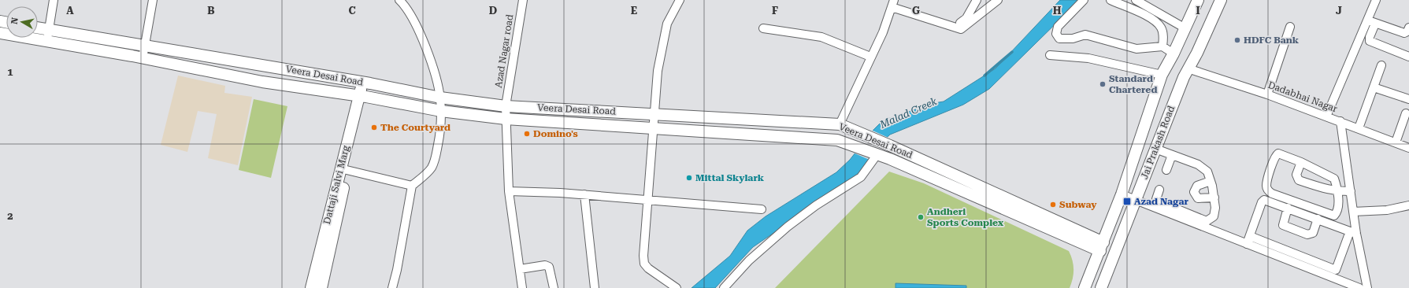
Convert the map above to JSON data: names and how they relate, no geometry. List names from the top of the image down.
{
  "streets": {
    "street": [
      "Azad Nagar road",
      "Veera Desai Road",
      "Dadabhai Nagar",
      "Jai Prakash Road",
      "Dattaji Salvi Marg"
    ]
  },
  "crossings": [
    ["Azad Nagar road", "Veera Desai Road"],
    ["Veera Desai Road", "Jai Prakash Road"],
    ["Veera Desai Road", "Dattaji Salvi Marg"],
    ["Dadabhai Nagar", "Jai Prakash Road"]
  ],
  "water": ["Malad Creek"],
  "places": {
    "other": [
      "HDFC Bank",
      "Standard Chartered",
      "The Courtyard",
      "Domino's",
      "Mittal Skylark",
      "Subway",
      "Andheri Sports Complex"
    ],
    "transit": ["Azad Nagar"]
  },
  "north": "left",
  "grid": {
    "columns": [
      "A",
      "B",
      "C",
      "D",
      "E",
      "F",
      "G",
      "H",
      "I",
      "J"
    ],
    "rows": ["1", "2"]
  }
}
